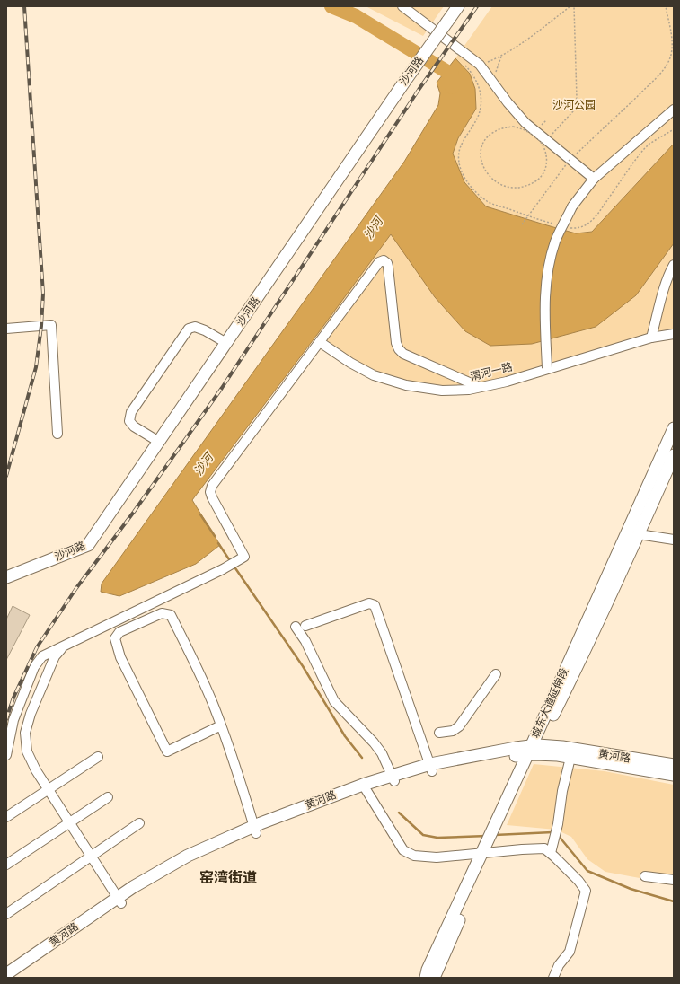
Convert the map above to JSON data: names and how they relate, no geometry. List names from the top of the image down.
{
  "streets": {
    "main road": ["沙河路", "城东大道延伸段", "黄河路"],
    "street": ["渭河一路"]
  },
  "crossings": [
    ["城东大道延伸段", "黄河路"]
  ],
  "districts": ["窑湾街道"],
  "water": ["沙河"],
  "parks": ["沙河公园"]
}
